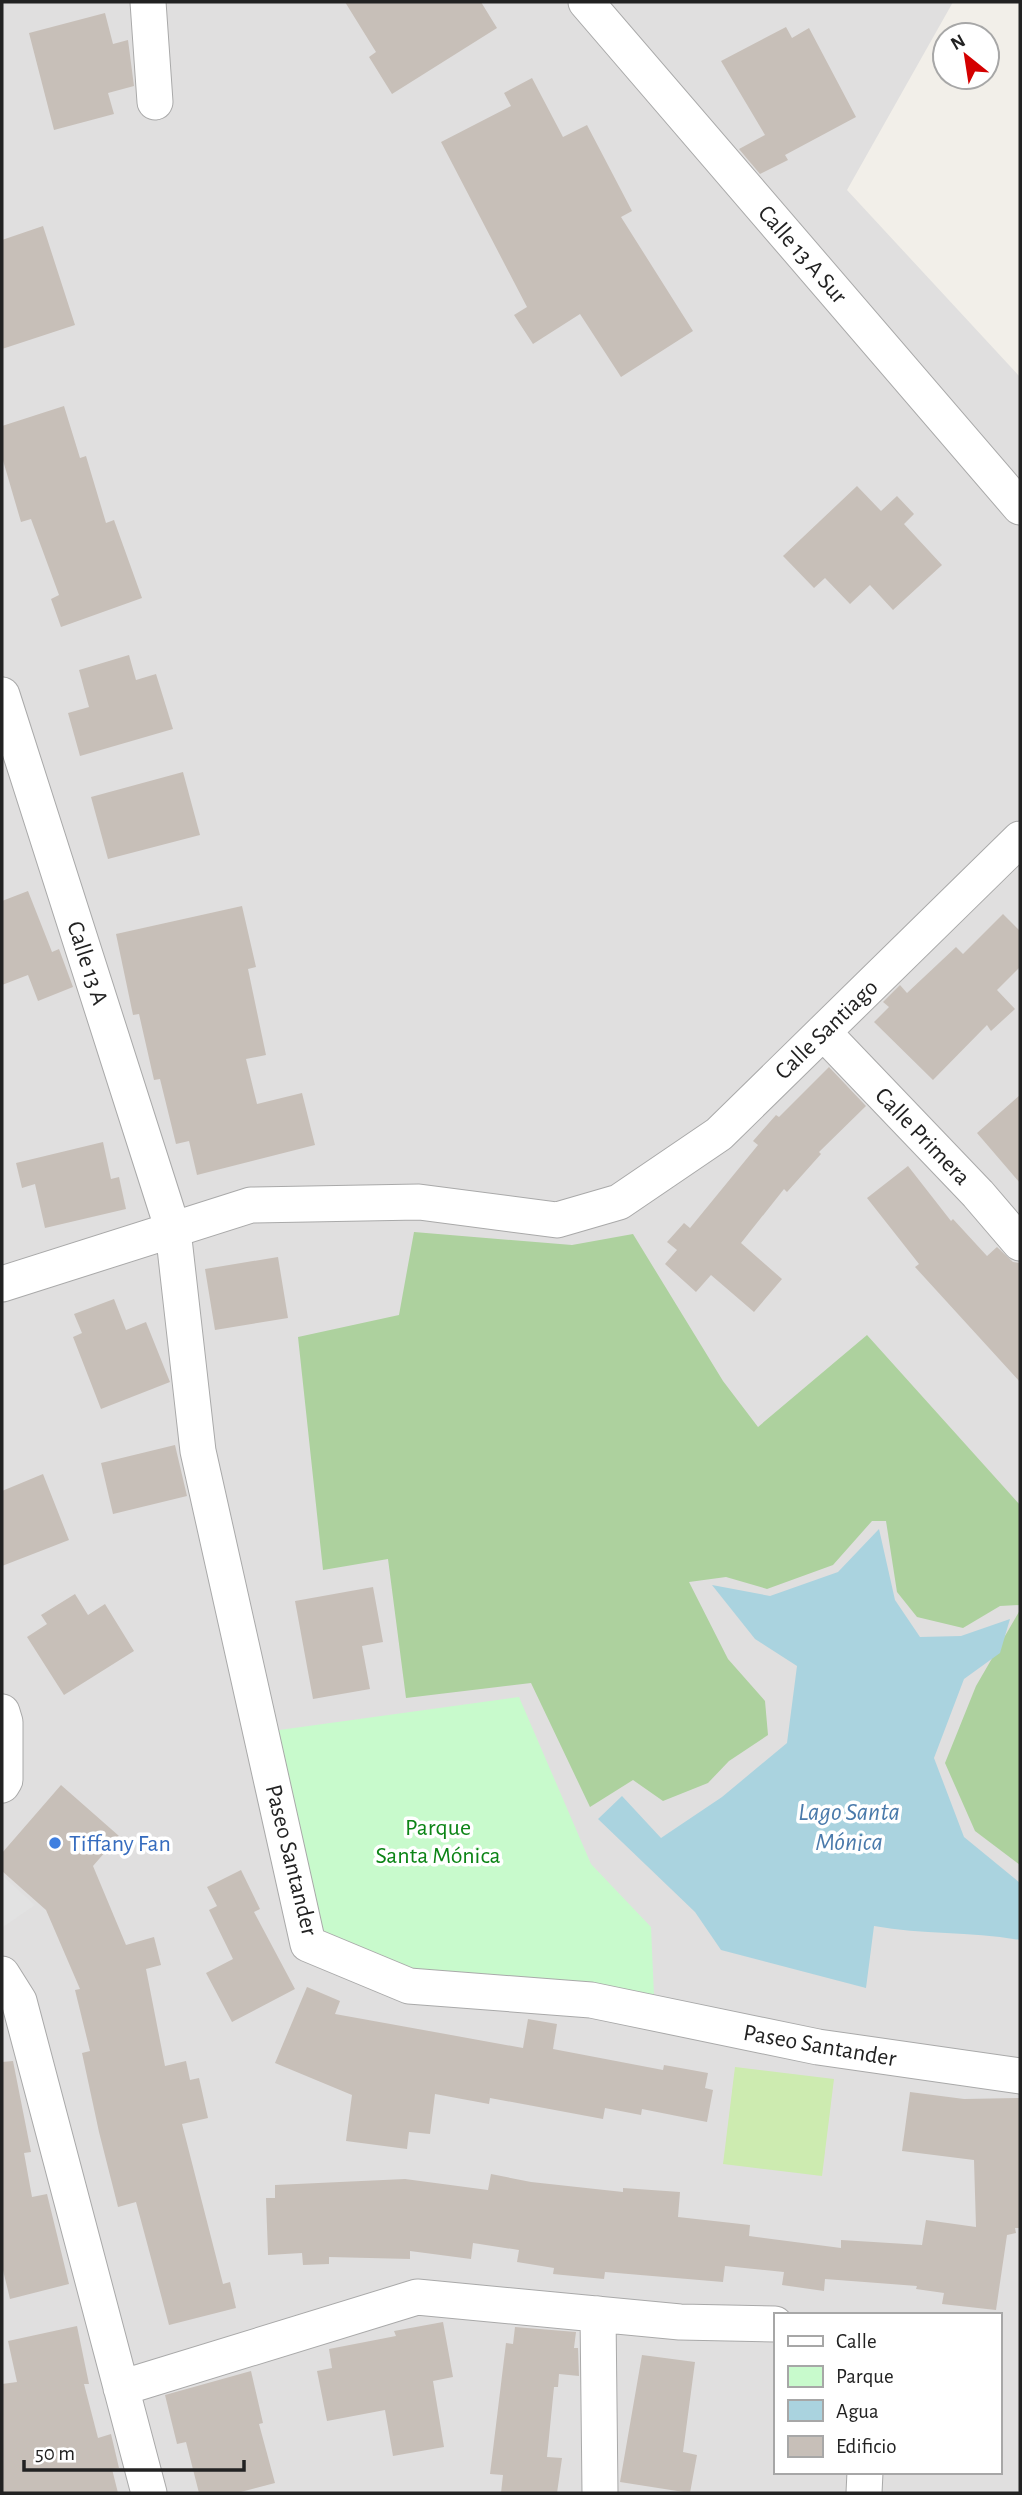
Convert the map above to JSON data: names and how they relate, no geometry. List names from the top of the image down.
{
  "streets": {
    "street": [
      "Calle 13 A Sur",
      "Calle 13 A",
      "Calle Santiago",
      "Calle Primera",
      "Paseo Santander"
    ]
  },
  "crossings": [
    ["Calle 13 A", "Calle Santiago"],
    ["Calle 13 A", "Paseo Santander"],
    ["Calle Santiago", "Calle Primera"],
    ["Calle Santiago", "Paseo Santander"]
  ],
  "water": ["Lago Santa Mónica"],
  "parks": ["Parque Santa Mónica"],
  "places": ["Tiffany Fan"],
  "legend": [
    "Calle",
    "Parque",
    "Agua",
    "Edificio"
  ],
  "scale_bar": "50 m",
  "north": "top left"
}
